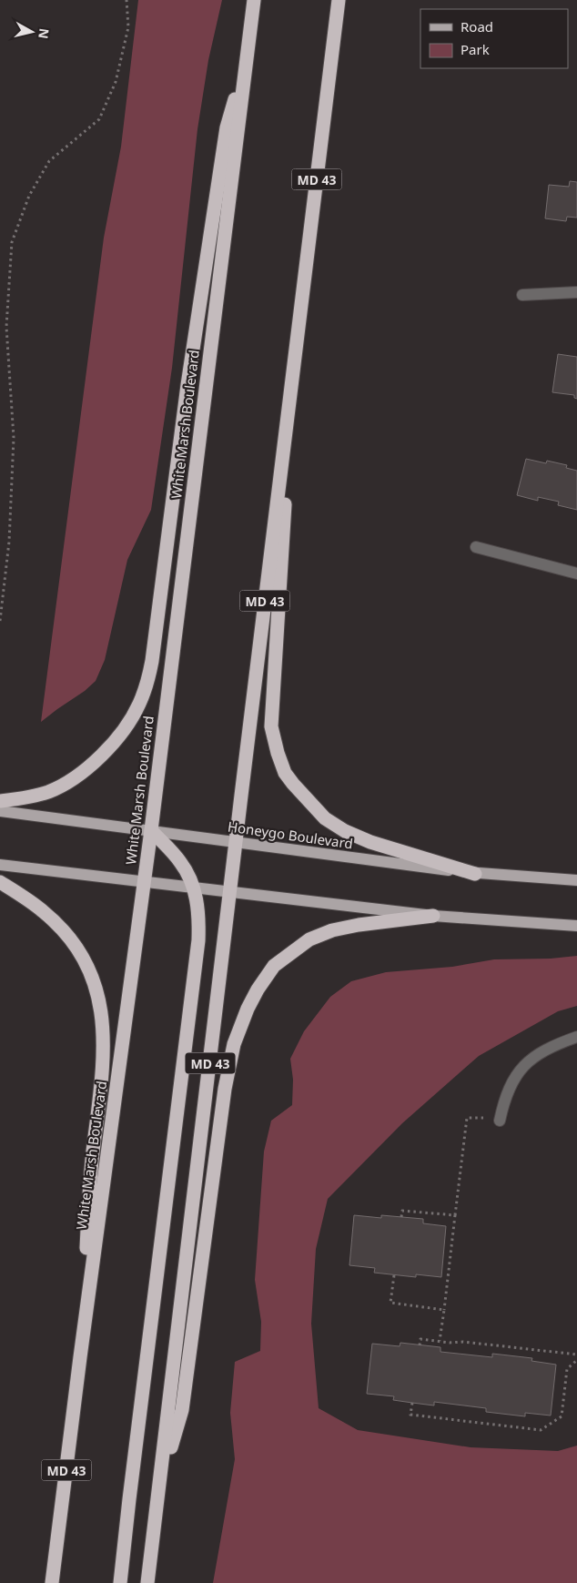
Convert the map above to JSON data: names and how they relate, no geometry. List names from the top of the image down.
{
  "streets": {
    "highway": ["MD 43", "White Marsh Boulevard"],
    "main road": ["Honeygo Boulevard"]
  },
  "crossings": [
    ["MD 43", "Honeygo Boulevard"],
    ["White Marsh Boulevard", "Honeygo Boulevard"]
  ],
  "legend": ["Road", "Park"],
  "north": "right"
}
